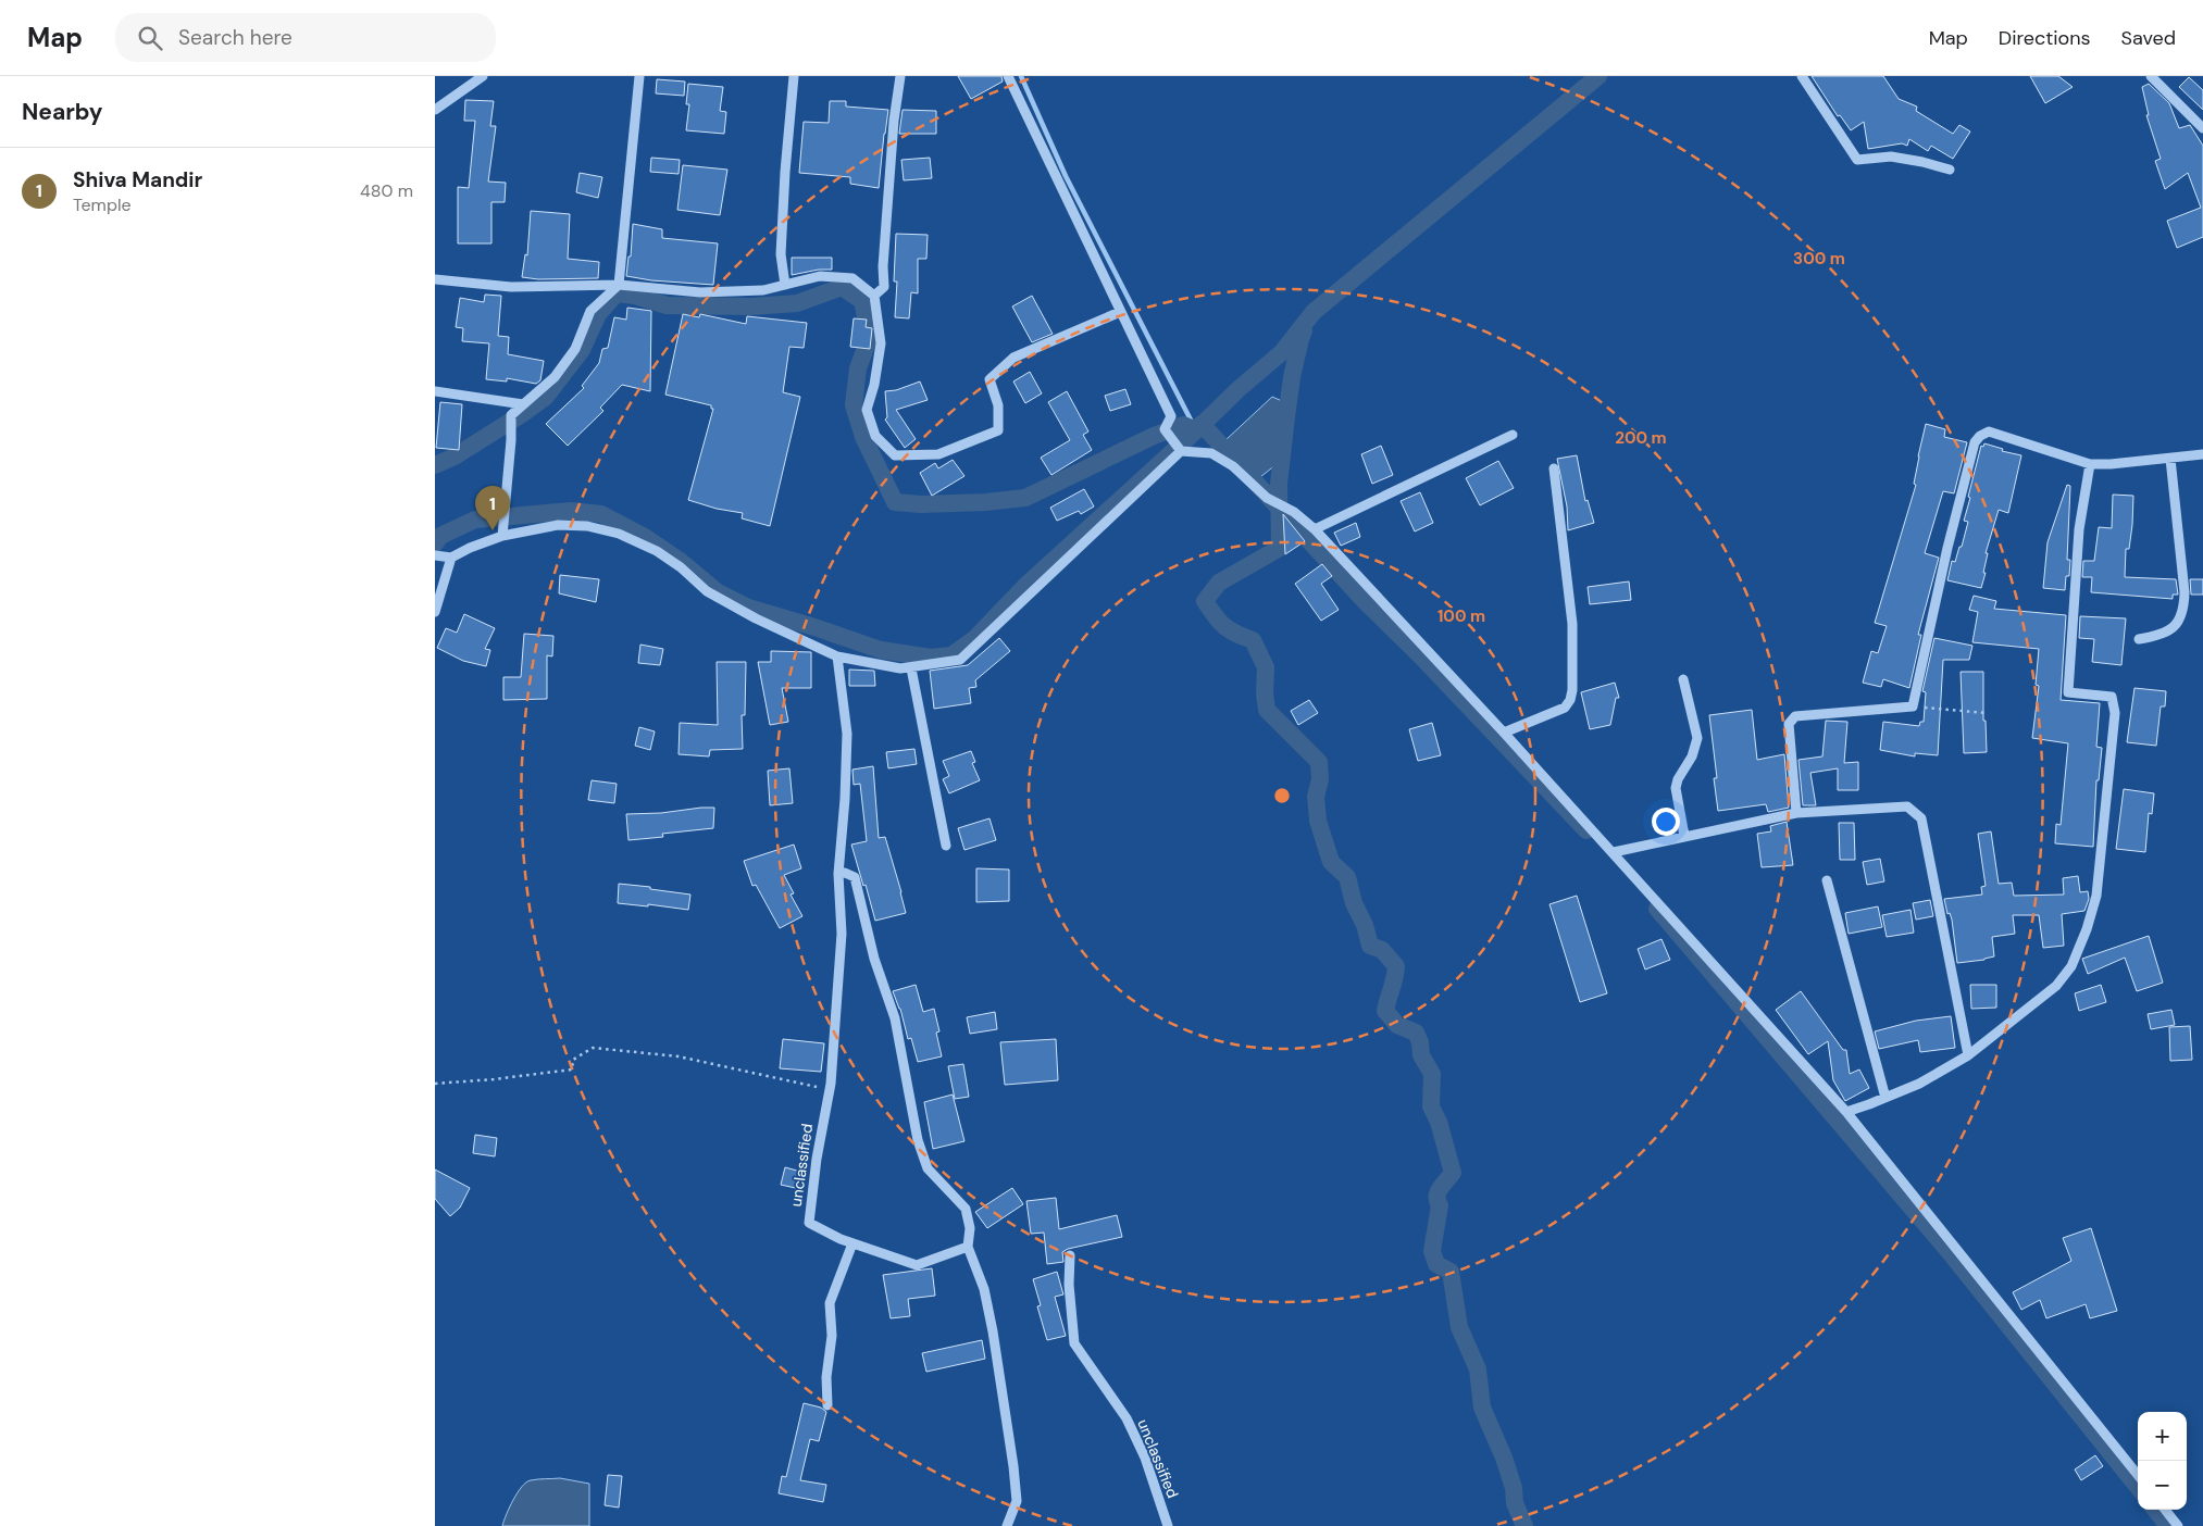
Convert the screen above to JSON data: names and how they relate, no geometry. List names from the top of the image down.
{
  "streets": {
    "street": ["unclassified"]
  },
  "page": {
    "header": "Map",
    "search": "Search here",
    "nav": ["Map", "Directions", "Saved"],
    "heading": "Nearby",
    "list": [
      {
        "mark": "1",
        "name": "Shiva Mandir",
        "note": "Temple",
        "value": "480 m"
      }
    ],
    "pins": "1",
    "map_buttons": ["+", "−"]
  },
  "rings": ["300 m", "200 m", "100 m"]
}
